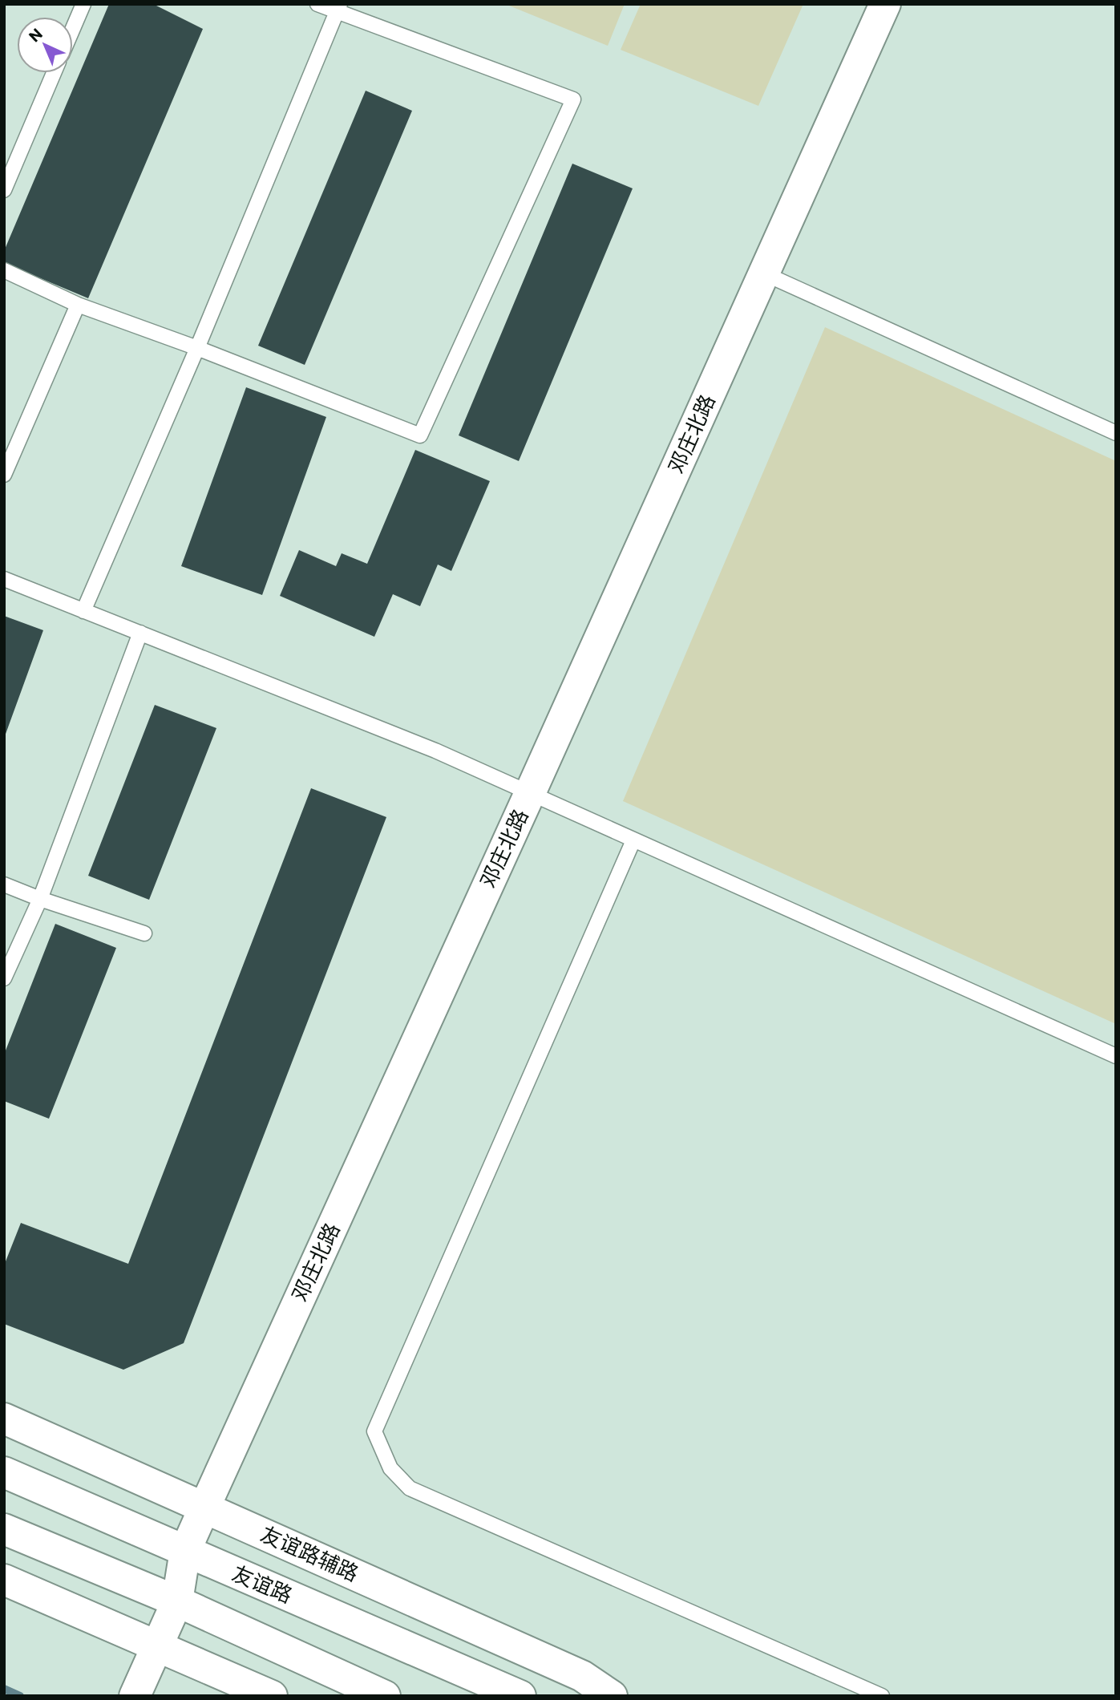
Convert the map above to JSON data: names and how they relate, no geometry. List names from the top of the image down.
{
  "streets": {
    "street": ["邓庄北路", "友谊路辅路", "友谊路"]
  },
  "crossings": [
    ["邓庄北路", "友谊路辅路"],
    ["邓庄北路", "友谊路"]
  ],
  "north": "top left"
}
